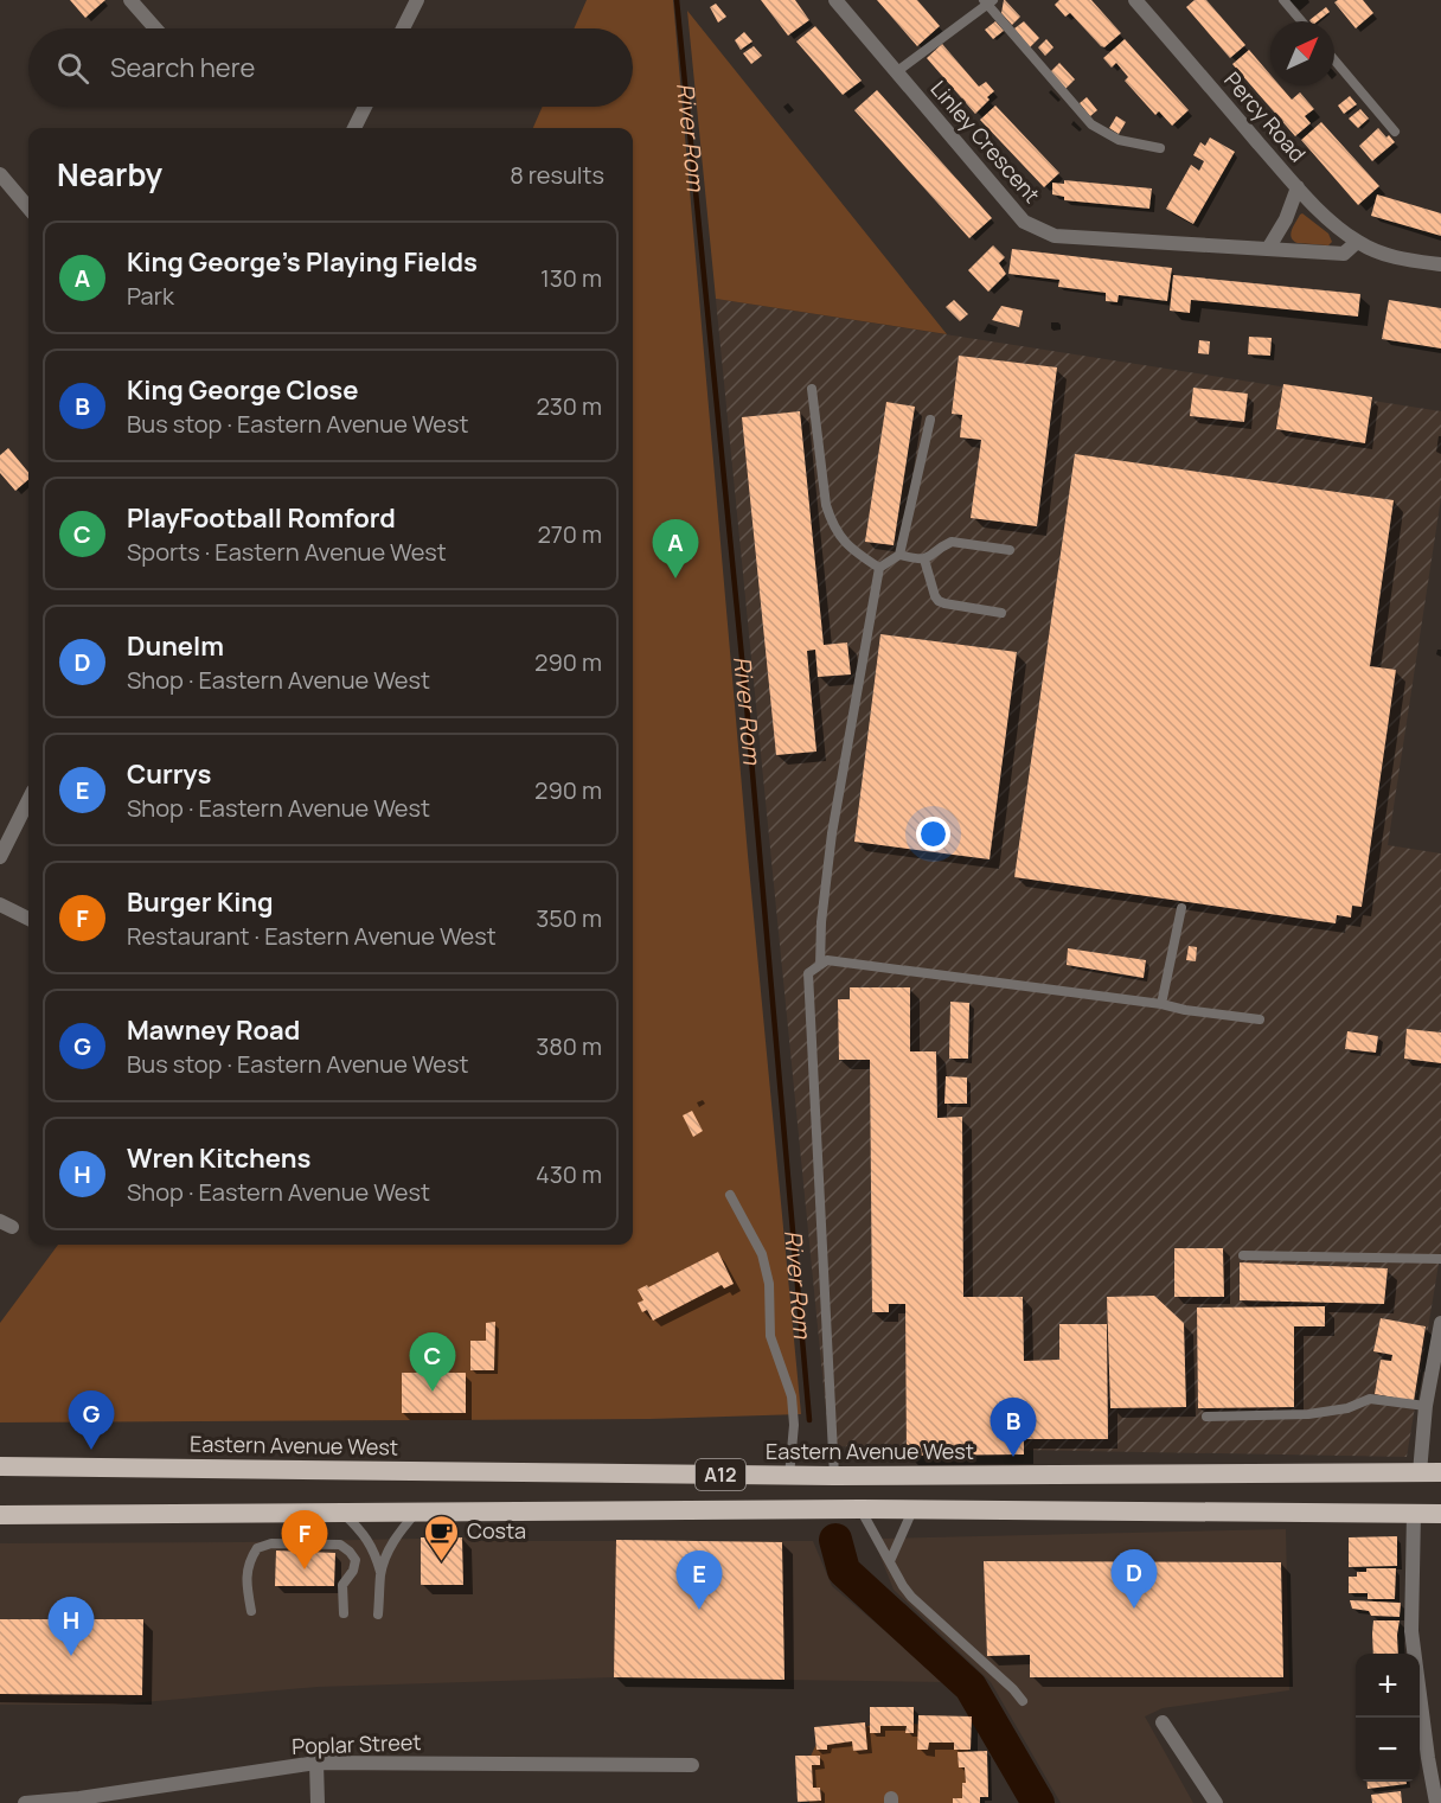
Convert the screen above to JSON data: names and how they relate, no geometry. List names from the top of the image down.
{
  "streets": {
    "highway": ["Eastern Avenue West", "A12"],
    "street": ["Percy Road", "Linley Crescent", "Poplar Street"]
  },
  "crossings": [
    ["Percy Road", "Linley Crescent"]
  ],
  "water": ["River Rom"],
  "places": {
    "cafe": ["Costa"]
  },
  "north": "top right",
  "page": {
    "search": "Search here",
    "heading": ["Nearby", "8 results"],
    "list": [
      {
        "mark": "A",
        "name": "King George's Playing Fields",
        "note": "Park",
        "value": "130 m"
      },
      {
        "mark": "B",
        "name": "King George Close",
        "note": "Bus stop · Eastern Avenue West",
        "value": "230 m"
      },
      {
        "mark": "C",
        "name": "PlayFootball Romford",
        "note": "Sports · Eastern Avenue West",
        "value": "270 m"
      },
      {
        "mark": "D",
        "name": "Dunelm",
        "note": "Shop · Eastern Avenue West",
        "value": "290 m"
      },
      {
        "mark": "E",
        "name": "Currys",
        "note": "Shop · Eastern Avenue West",
        "value": "290 m"
      },
      {
        "mark": "F",
        "name": "Burger King",
        "note": "Restaurant · Eastern Avenue West",
        "value": "350 m"
      },
      {
        "mark": "G",
        "name": "Mawney Road",
        "note": "Bus stop · Eastern Avenue West",
        "value": "380 m"
      },
      {
        "mark": "H",
        "name": "Wren Kitchens",
        "note": "Shop · Eastern Avenue West",
        "value": "430 m"
      }
    ],
    "pins": [
      "A",
      "C",
      "G",
      "B",
      "F",
      "D",
      "E",
      "H"
    ],
    "map_buttons": ["+", "−"]
  }
}
